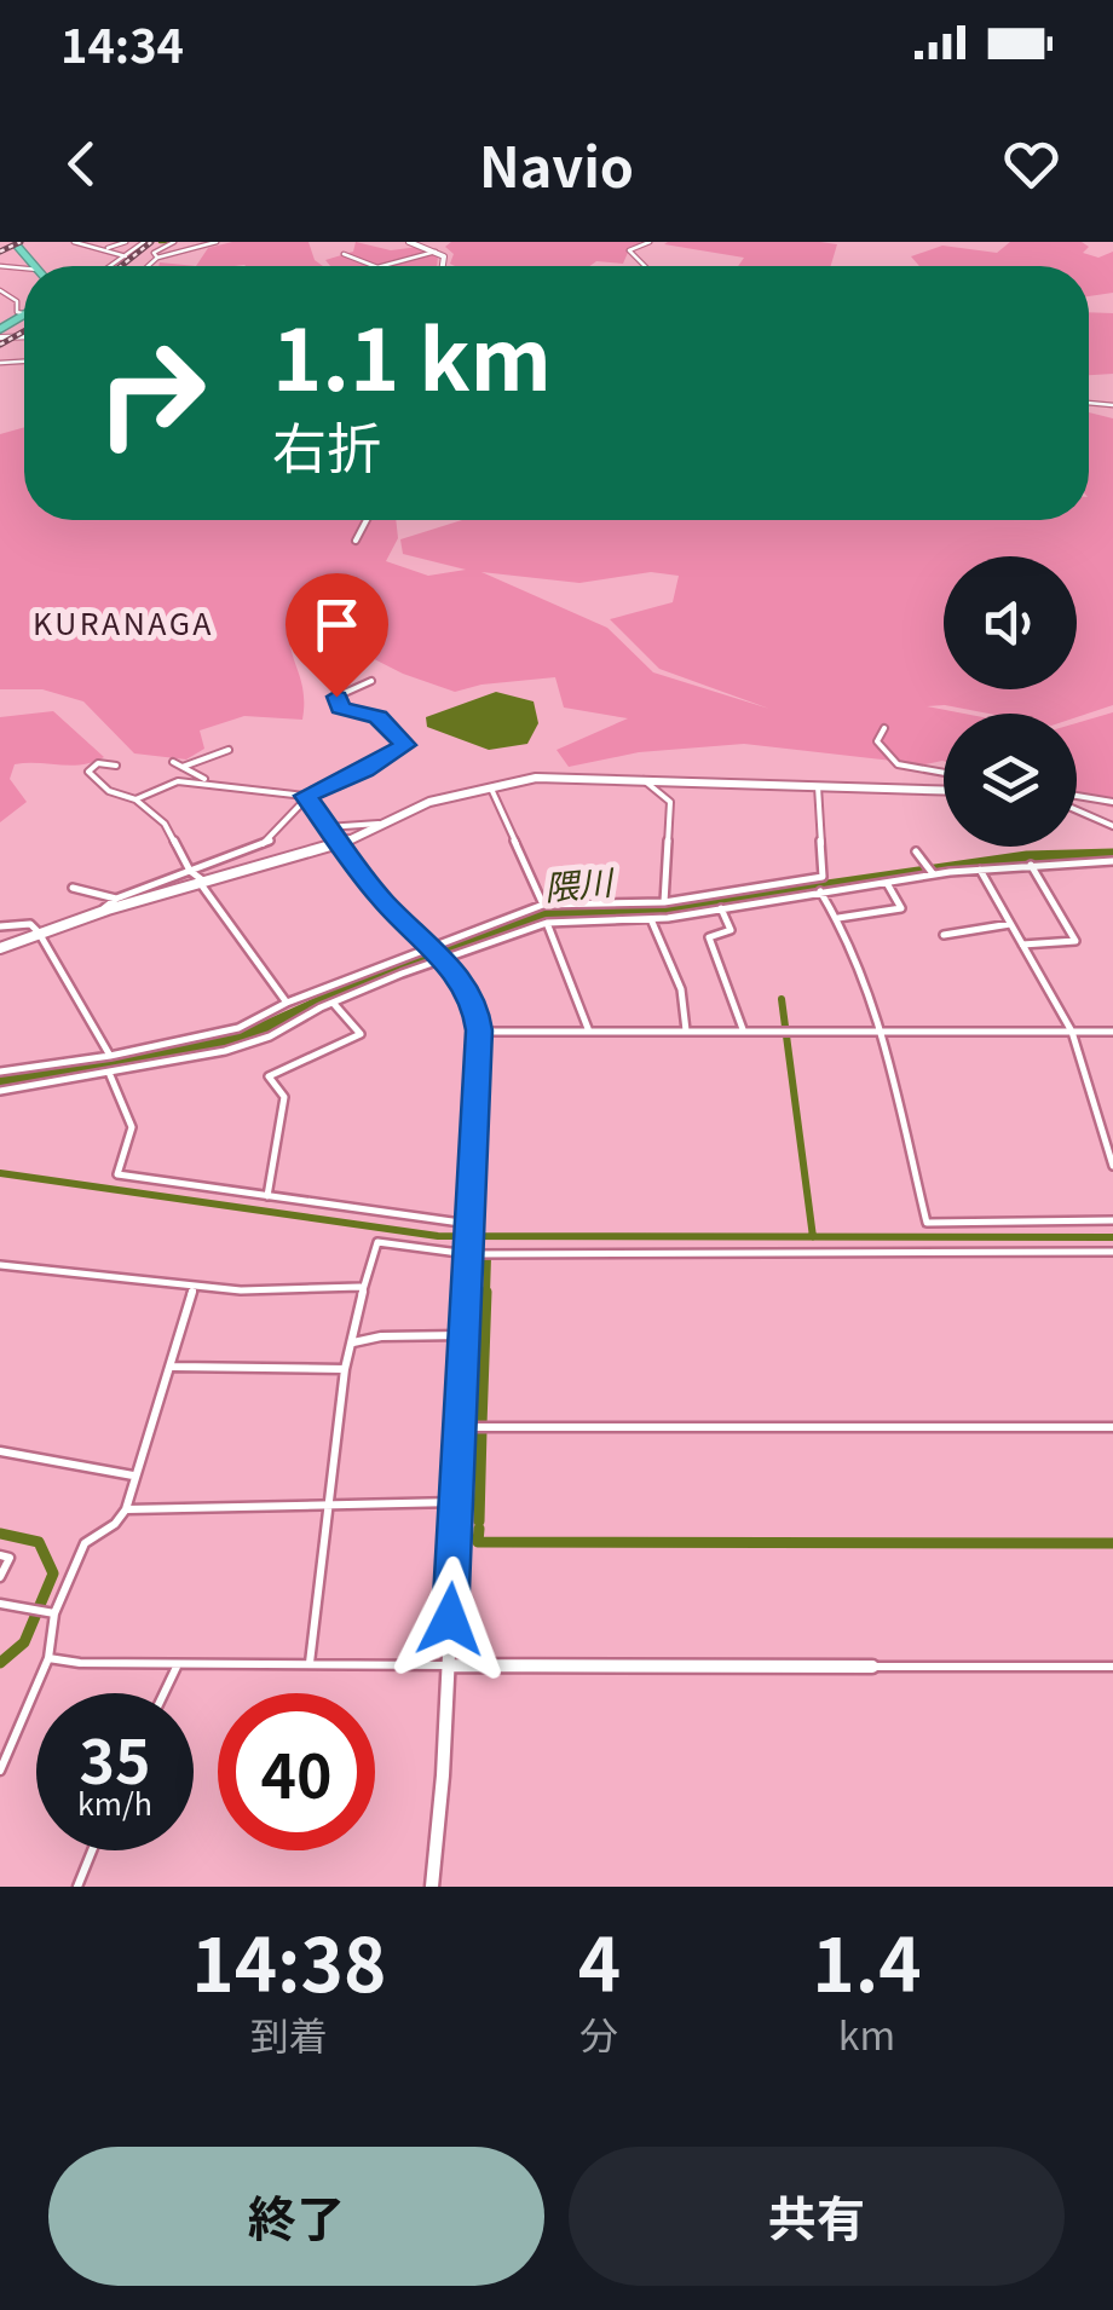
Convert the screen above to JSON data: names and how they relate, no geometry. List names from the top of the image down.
{
  "districts": ["KURANAGA"],
  "water": ["隈川"],
  "page": {
    "status": "14:34",
    "header": "Navio",
    "turn": ["1.1 km", "右折"],
    "speed": "35 km/h",
    "limit": "40",
    "eta": [
      "14:38",
      "到着",
      "4",
      "分",
      "1.4",
      "km"
    ],
    "buttons": ["終了", "共有"]
  }
}
